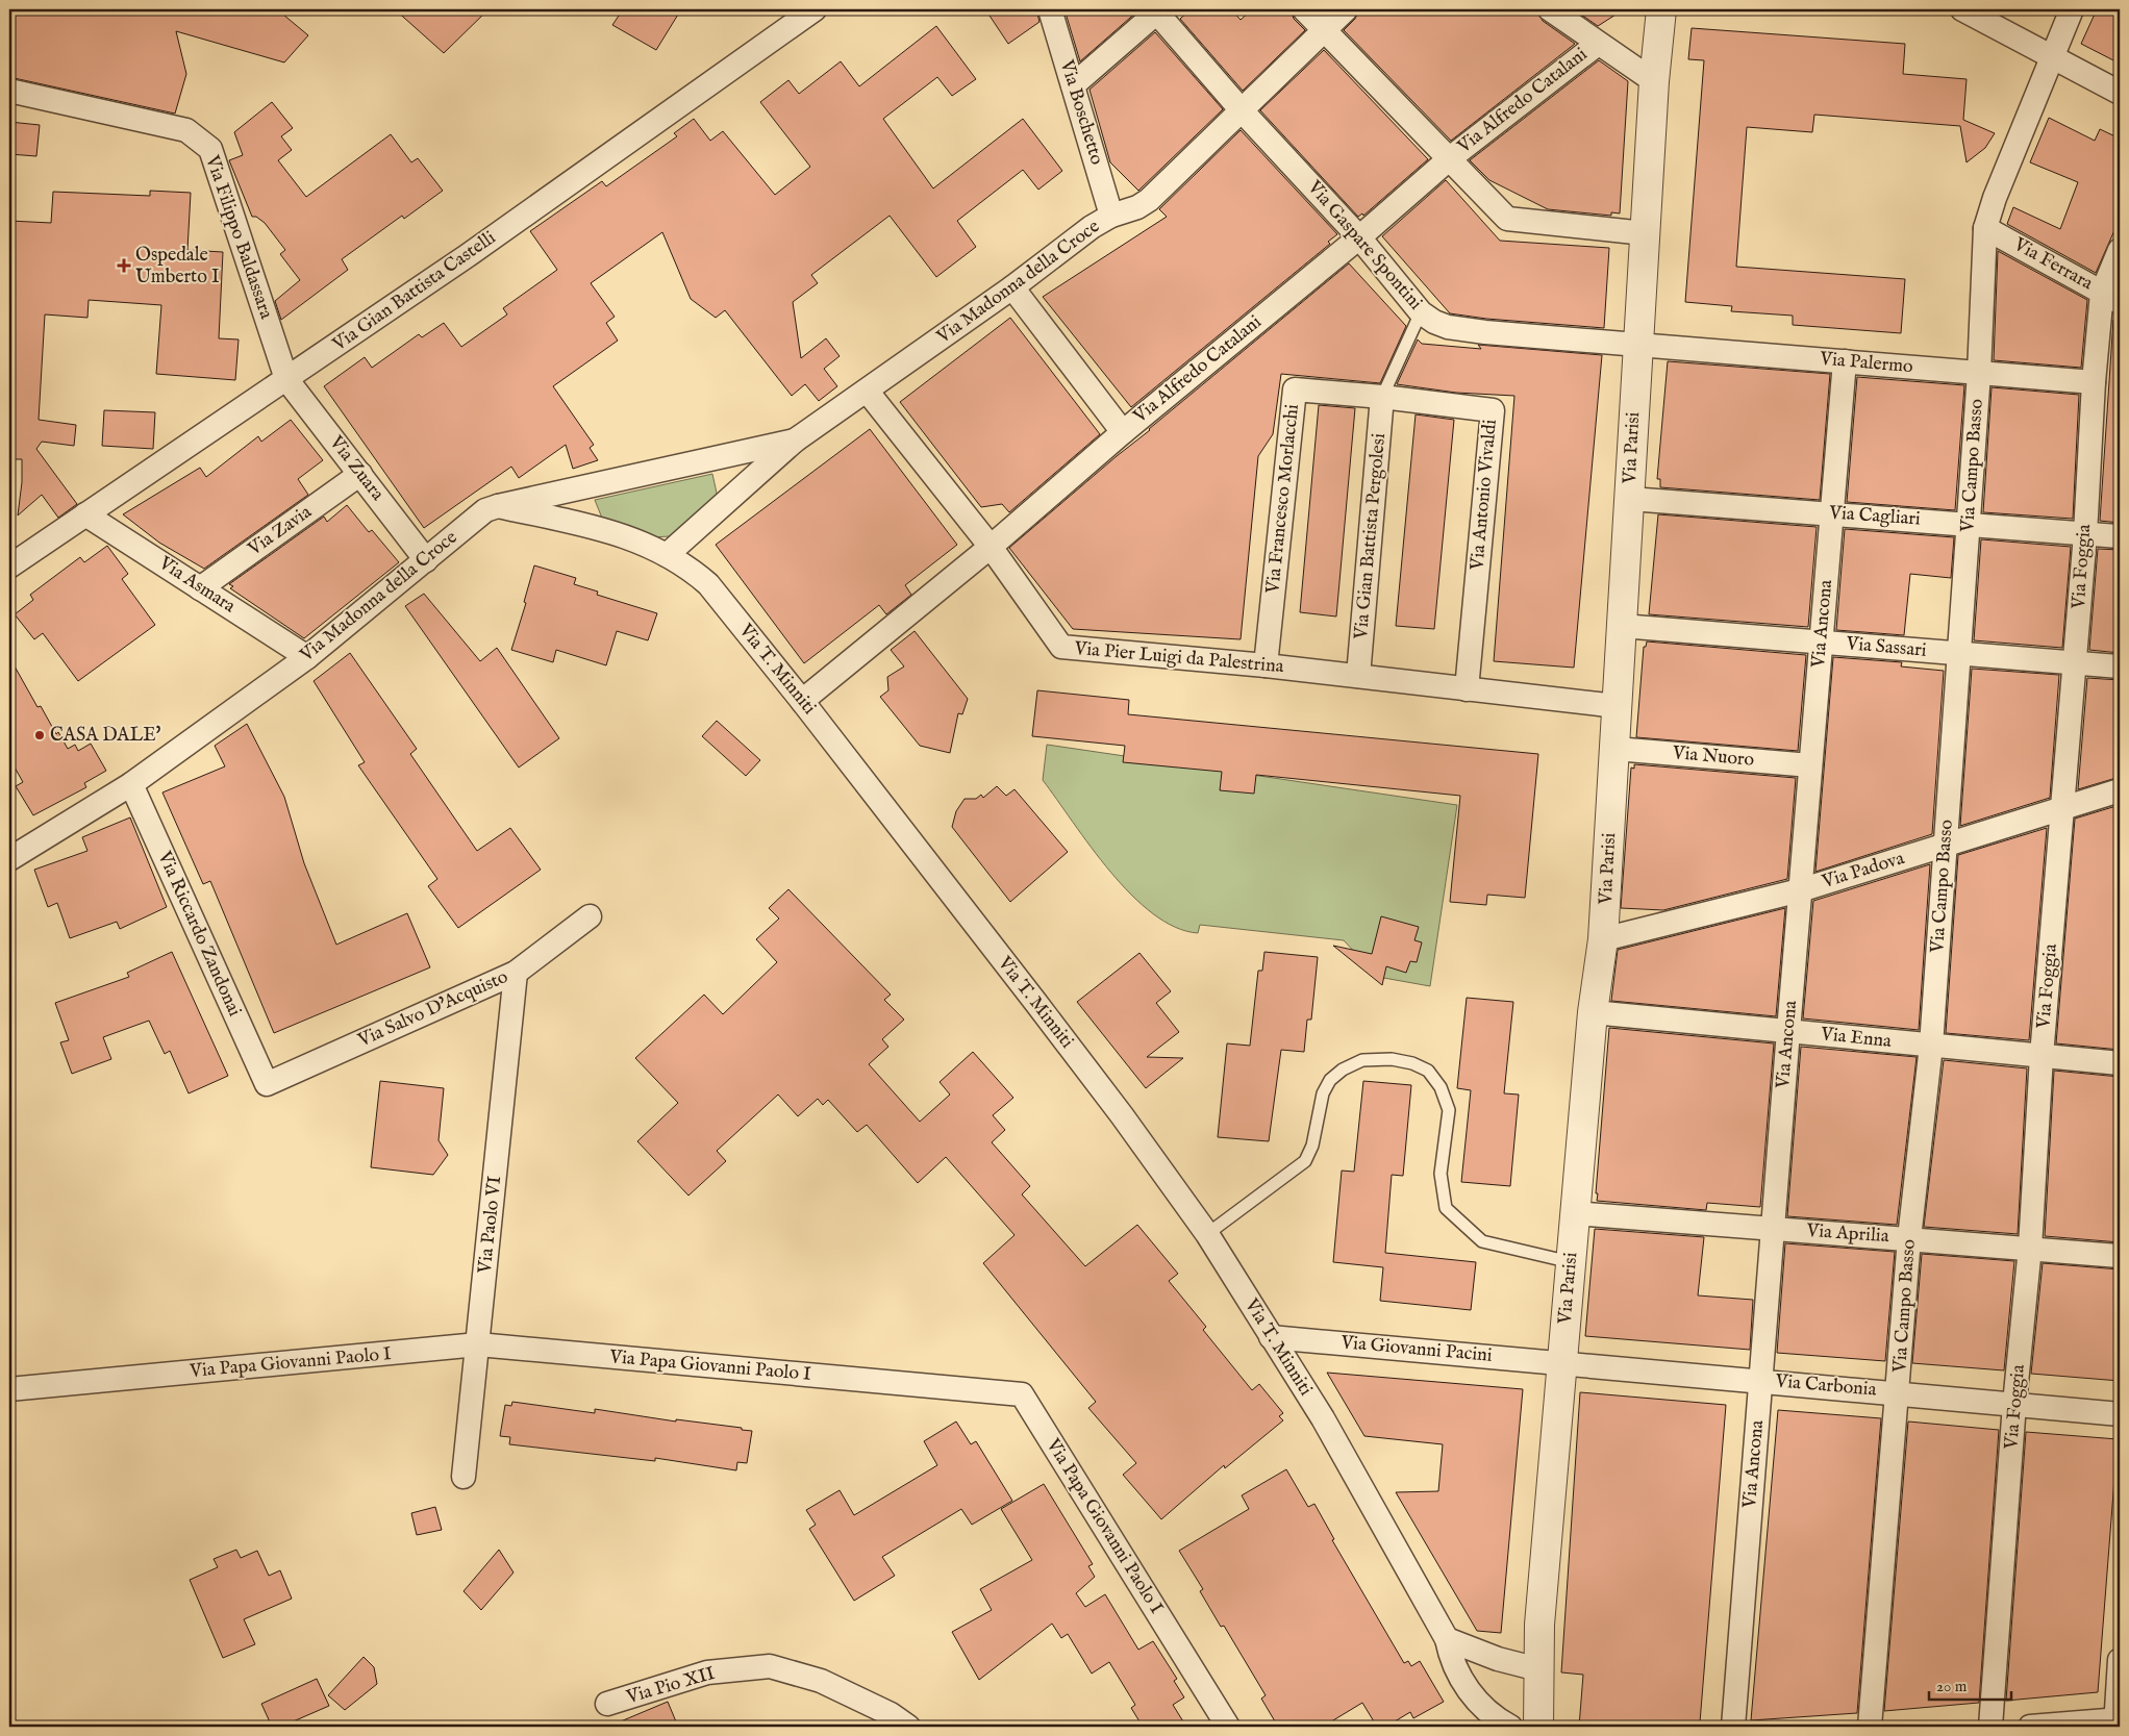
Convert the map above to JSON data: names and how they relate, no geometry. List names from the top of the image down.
{
  "streets": {
    "street": [
      "Via Alfredo Catalani",
      "Via Boschetto",
      "Via Filippo Baldassara",
      "Via Gaspare Spontini",
      "Via Ferrara",
      "Via Madonna della Croce",
      "Via Gian Battista Castelli",
      "Via Palermo",
      "Via Parisi",
      "Via Campo Basso",
      "Via Zuara",
      "Via Antonio Vivaldi",
      "Via Francesco Morlacchi",
      "Via Cagliari",
      "Via Zavia",
      "Via Gian Battista Pergolesi",
      "Via Foggia",
      "Via Asmara",
      "Via Ancona",
      "Via Sassari",
      "Via Pier Luigi da Palestrina",
      "Via T. Minniti",
      "Via Nuoro",
      "Via Padova",
      "Via Riccardo Zandonai",
      "Via Salvo D'Acquisto",
      "Via Enna",
      "Via Paolo VI",
      "Via Aprilia",
      "Via Giovanni Pacini",
      "Via Papa Giovanni Paolo I",
      "Via Carbonia",
      "Via Pio XII"
    ]
  },
  "crossings": [
    ["Via Alfredo Catalani", "Via Gaspare Spontini"],
    ["Via Alfredo Catalani", "Via Pier Luigi da Palestrina"],
    ["Via Alfredo Catalani", "Via T. Minniti"],
    ["Via Boschetto", "Via Madonna della Croce"],
    ["Via Filippo Baldassara", "Via Gian Battista Castelli"],
    ["Via Filippo Baldassara", "Via Zuara"],
    ["Via Gaspare Spontini", "Via Madonna della Croce"],
    ["Via Gaspare Spontini", "Via Palermo"],
    ["Via Gaspare Spontini", "Via Parisi"],
    ["Via Ferrara", "Via Campo Basso"],
    ["Via Ferrara", "Via Foggia"],
    ["Via Madonna della Croce", "Via Zuara"],
    ["Via Madonna della Croce", "Via Asmara"],
    ["Via Madonna della Croce", "Via Pier Luigi da Palestrina"],
    ["Via Madonna della Croce", "Via T. Minniti"],
    ["Via Madonna della Croce", "Via Riccardo Zandonai"],
    ["Via Gian Battista Castelli", "Via Zuara"],
    ["Via Gian Battista Castelli", "Via Asmara"],
    ["Via Palermo", "Via Parisi"],
    ["Via Palermo", "Via Campo Basso"],
    ["Via Palermo", "Via Foggia"],
    ["Via Palermo", "Via Ancona"],
    ["Via Parisi", "Via Cagliari"],
    ["Via Parisi", "Via Sassari"],
    ["Via Parisi", "Via Pier Luigi da Palestrina"],
    ["Via Parisi", "Via Nuoro"],
    ["Via Parisi", "Via Padova"],
    ["Via Parisi", "Via Enna"],
    ["Via Parisi", "Via Aprilia"],
    ["Via Parisi", "Via Giovanni Pacini"],
    ["Via Parisi", "Via Carbonia"],
    ["Via Campo Basso", "Via Cagliari"],
    ["Via Campo Basso", "Via Sassari"],
    ["Via Campo Basso", "Via Padova"],
    ["Via Campo Basso", "Via Enna"],
    ["Via Campo Basso", "Via Aprilia"],
    ["Via Campo Basso", "Via Carbonia"],
    ["Via Zuara", "Via Zavia"],
    ["Via Antonio Vivaldi", "Via Francesco Morlacchi"],
    ["Via Antonio Vivaldi", "Via Gian Battista Pergolesi"],
    ["Via Antonio Vivaldi", "Via Pier Luigi da Palestrina"],
    ["Via Francesco Morlacchi", "Via Gian Battista Pergolesi"],
    ["Via Francesco Morlacchi", "Via Pier Luigi da Palestrina"],
    ["Via Cagliari", "Via Foggia"],
    ["Via Cagliari", "Via Ancona"],
    ["Via Zavia", "Via Asmara"],
    ["Via Gian Battista Pergolesi", "Via Pier Luigi da Palestrina"],
    ["Via Foggia", "Via Sassari"],
    ["Via Foggia", "Via Padova"],
    ["Via Foggia", "Via Enna"],
    ["Via Foggia", "Via Aprilia"],
    ["Via Foggia", "Via Carbonia"],
    ["Via Ancona", "Via Sassari"],
    ["Via Ancona", "Via Nuoro"],
    ["Via Ancona", "Via Padova"],
    ["Via Ancona", "Via Enna"],
    ["Via Ancona", "Via Aprilia"],
    ["Via Ancona", "Via Carbonia"],
    ["Via T. Minniti", "Via Giovanni Pacini"],
    ["Via Riccardo Zandonai", "Via Salvo D'Acquisto"],
    ["Via Salvo D'Acquisto", "Via Paolo VI"],
    ["Via Paolo VI", "Via Papa Giovanni Paolo I"],
    ["Via Giovanni Pacini", "Via Carbonia"]
  ],
  "places": {
    "health": ["Ospedale Umberto I"],
    "other": ["CASA DALE'"]
  },
  "scale_bar": "20 m"
}
